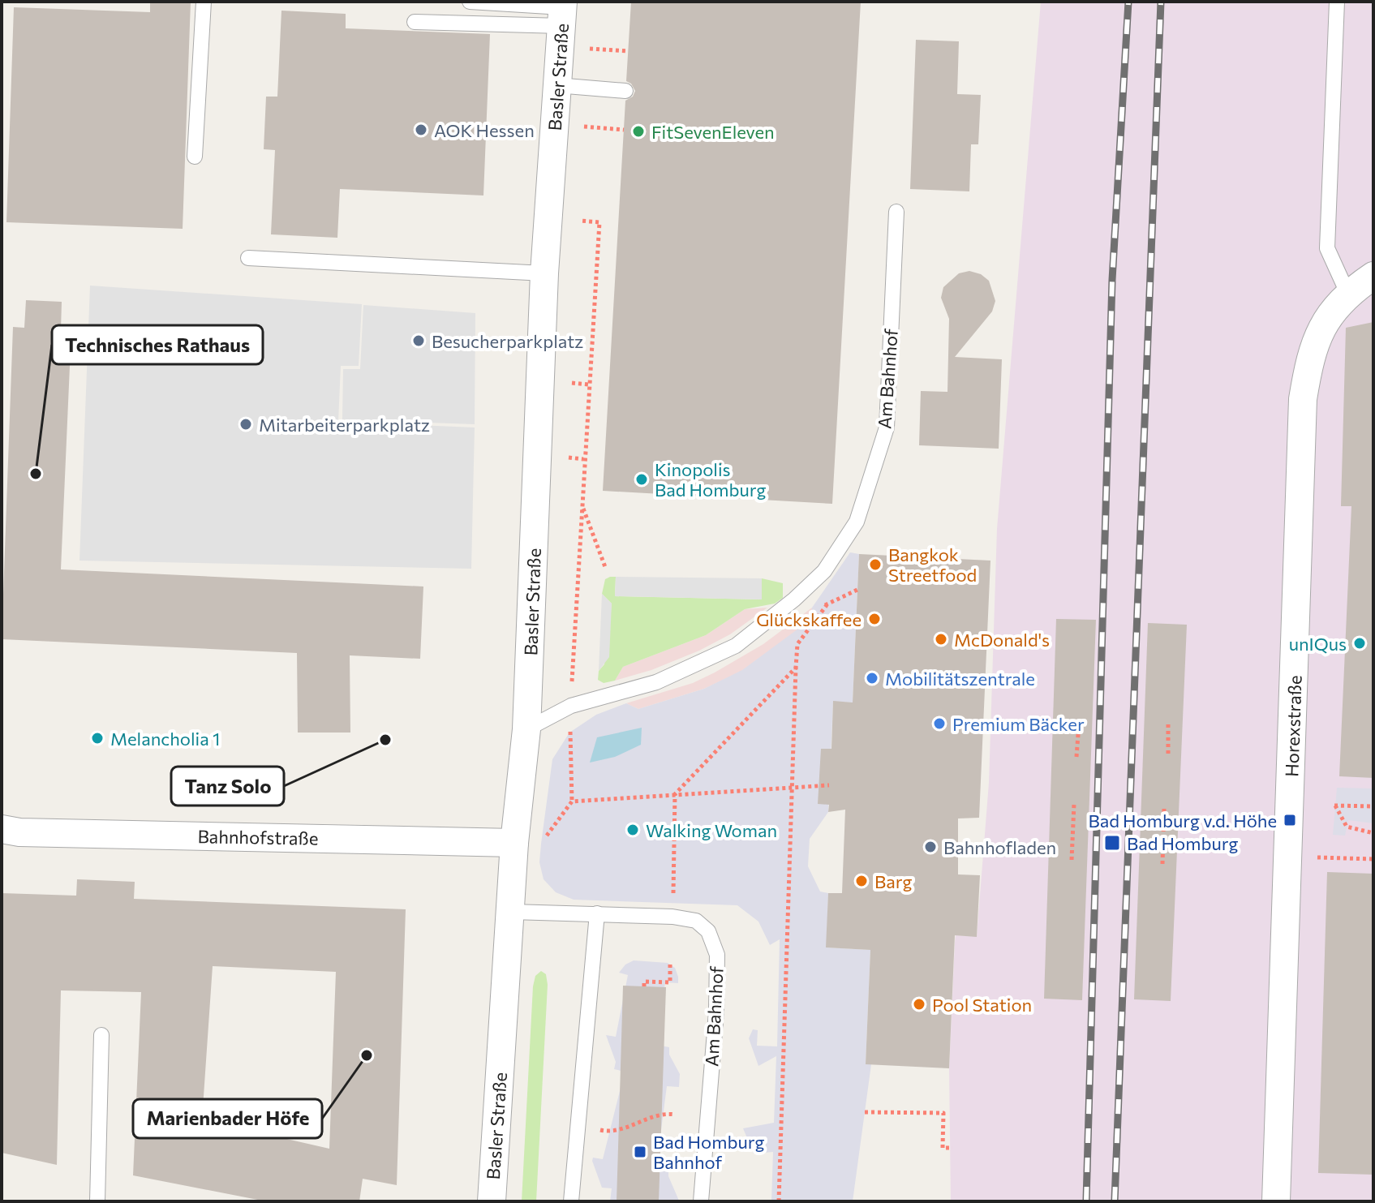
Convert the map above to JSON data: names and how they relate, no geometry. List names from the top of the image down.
{
  "streets": {
    "street": ["Basler Straße", "Horexstraße", "Bahnhofstraße"],
    "lane": ["Am Bahnhof"]
  },
  "crossings": [
    ["Basler Straße", "Am Bahnhof"],
    ["Basler Straße", "Bahnhofstraße"]
  ],
  "places": {
    "other": [
      "AOK Hessen",
      "FitSevenEleven",
      "Besucherparkplatz",
      "Mitarbeiterparkplatz",
      "Technisches Rathaus",
      "Kinopolis Bad Homburg",
      "Bangkok Streetfood",
      "Glückskaffee",
      "McDonald's",
      "unIQus",
      "Mobilitätszentrale",
      "Premium Bäcker",
      "Melancholia 1",
      "Tanz Solo",
      "Walking Woman",
      "Bahnhofladen",
      "Barg",
      "Pool Station",
      "Marienbader Höfe"
    ],
    "transit": ["Bad Homburg v.d. Höhe", "Bad Homburg", "Bad Homburg Bahnhof"]
  }
}
